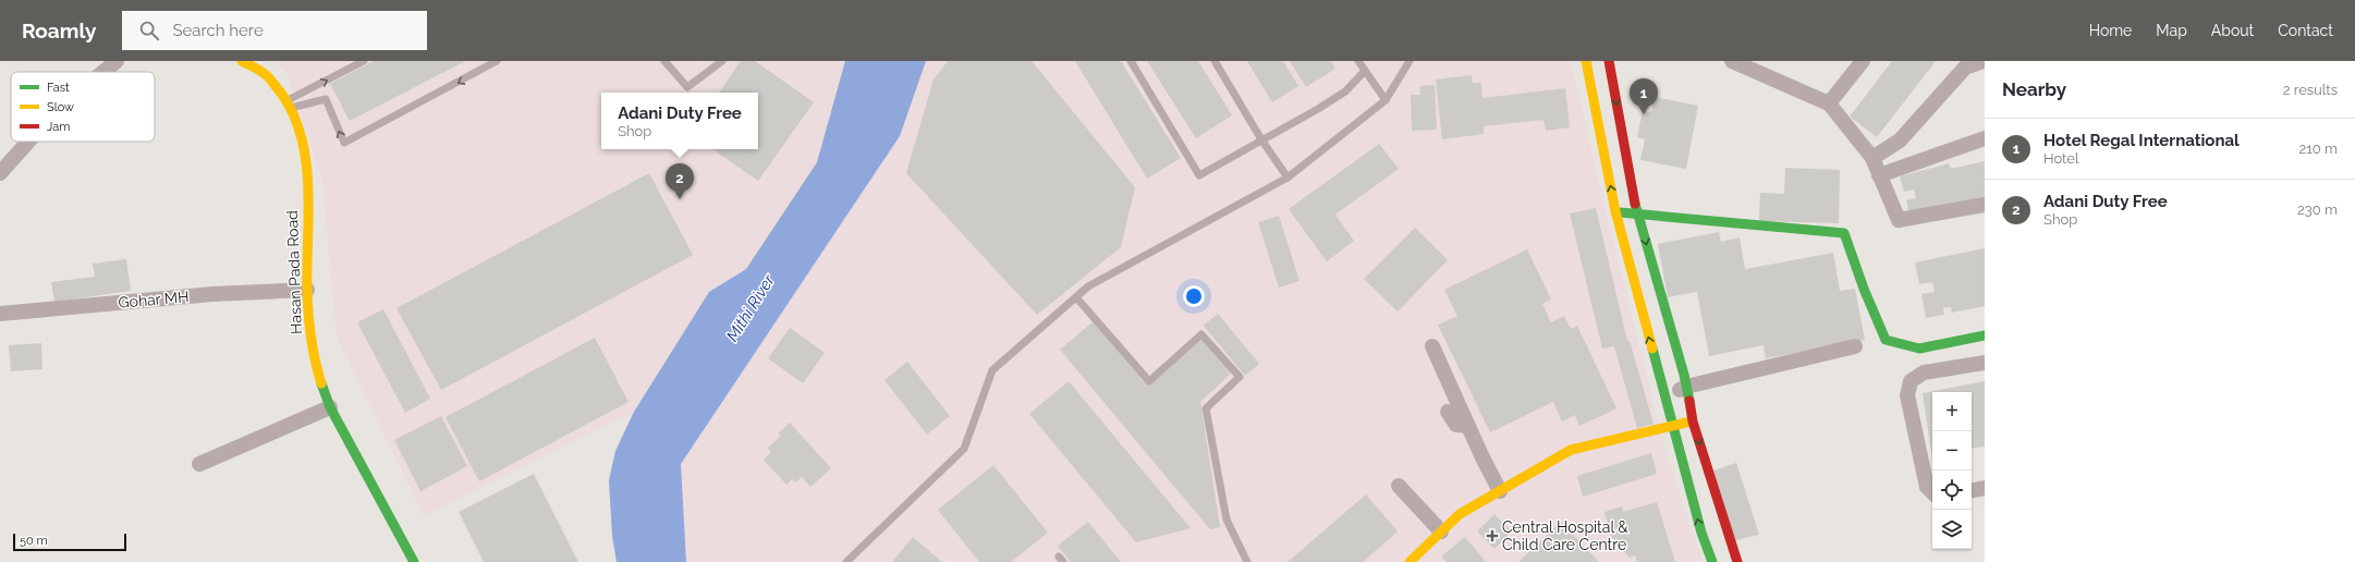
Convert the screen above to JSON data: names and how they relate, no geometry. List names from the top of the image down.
{
  "streets": {
    "street": ["Hasan Pada Road", "Gohar MH"]
  },
  "crossings": [
    ["Hasan Pada Road", "Gohar MH"]
  ],
  "water": ["Mithi River"],
  "places": {
    "health": ["Central Hospital & Child Care Centre"]
  },
  "legend": ["Fast", "Slow", "Jam"],
  "scale_bar": "50 m",
  "page": {
    "header": "Roamly",
    "search": "Search here",
    "nav": [
      "Home",
      "Map",
      "About",
      "Contact"
    ],
    "heading": ["Nearby", "2 results"],
    "pins": ["1", "2"],
    "popup": ["Adani Duty Free", "Shop"],
    "list": [
      {
        "mark": "1",
        "name": "Hotel Regal International",
        "note": "Hotel",
        "value": "210 m"
      },
      {
        "mark": "2",
        "name": "Adani Duty Free",
        "note": "Shop",
        "value": "230 m"
      }
    ],
    "map_buttons": ["+", "−"],
    "scale": "50 m"
  }
}
